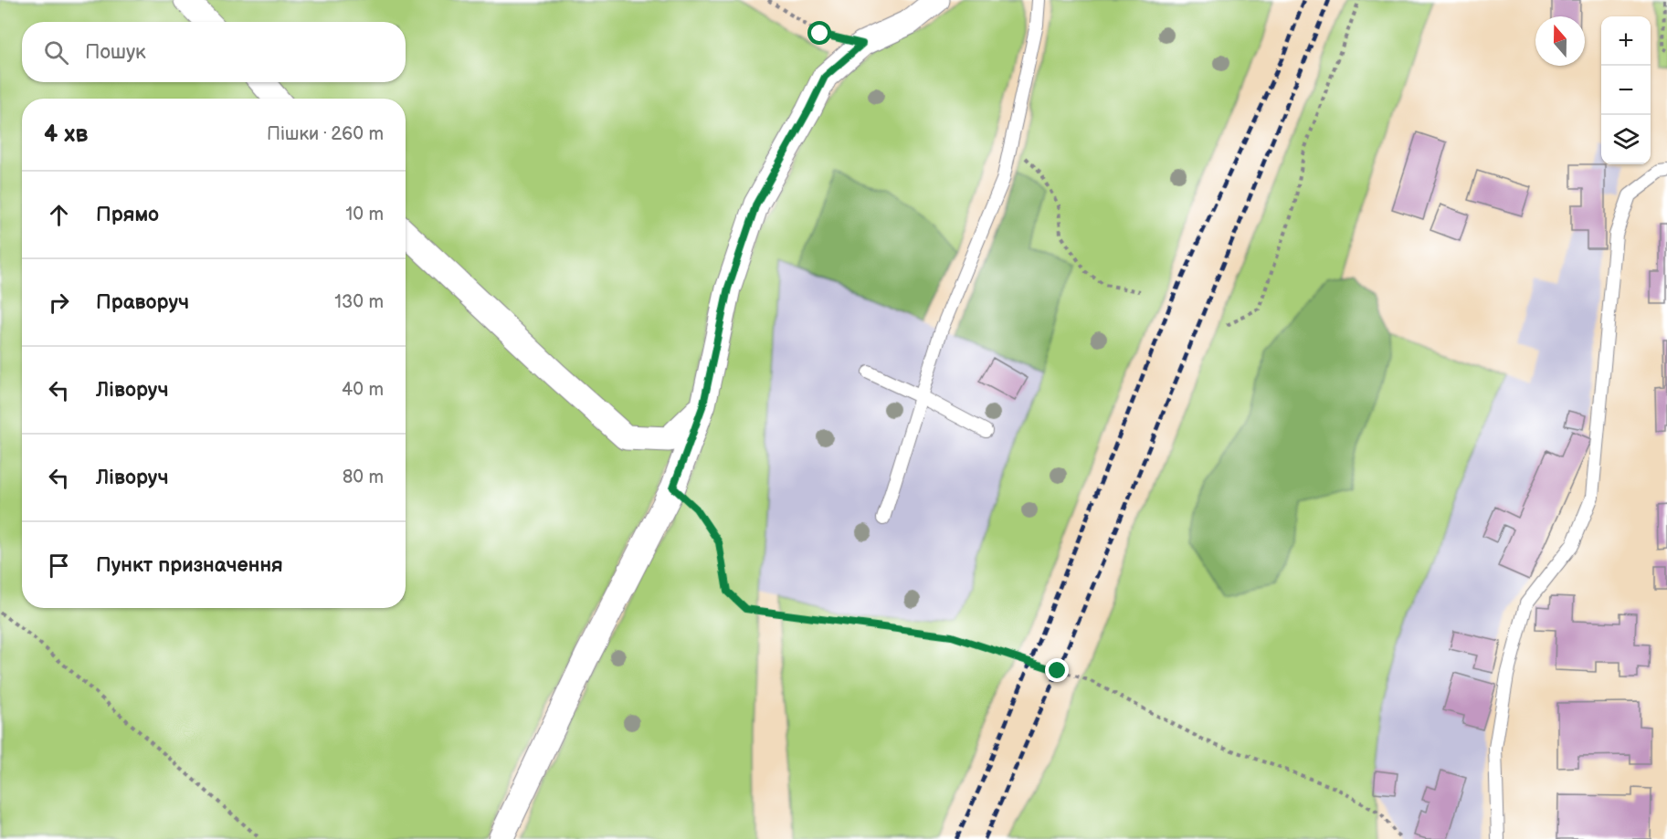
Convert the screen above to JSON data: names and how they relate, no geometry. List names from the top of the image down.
{
  "north": "top",
  "page": {
    "map_buttons": ["+", "−"],
    "search": "Пошук",
    "heading": ["4 хв", "Пішки · 260 m"],
    "list": [
      ["Прямо", "10 m"],
      ["Праворуч", "130 m"],
      ["Ліворуч", "40 m"],
      ["Ліворуч", "80 m"],
      "Пункт призначення"
    ]
  }
}
